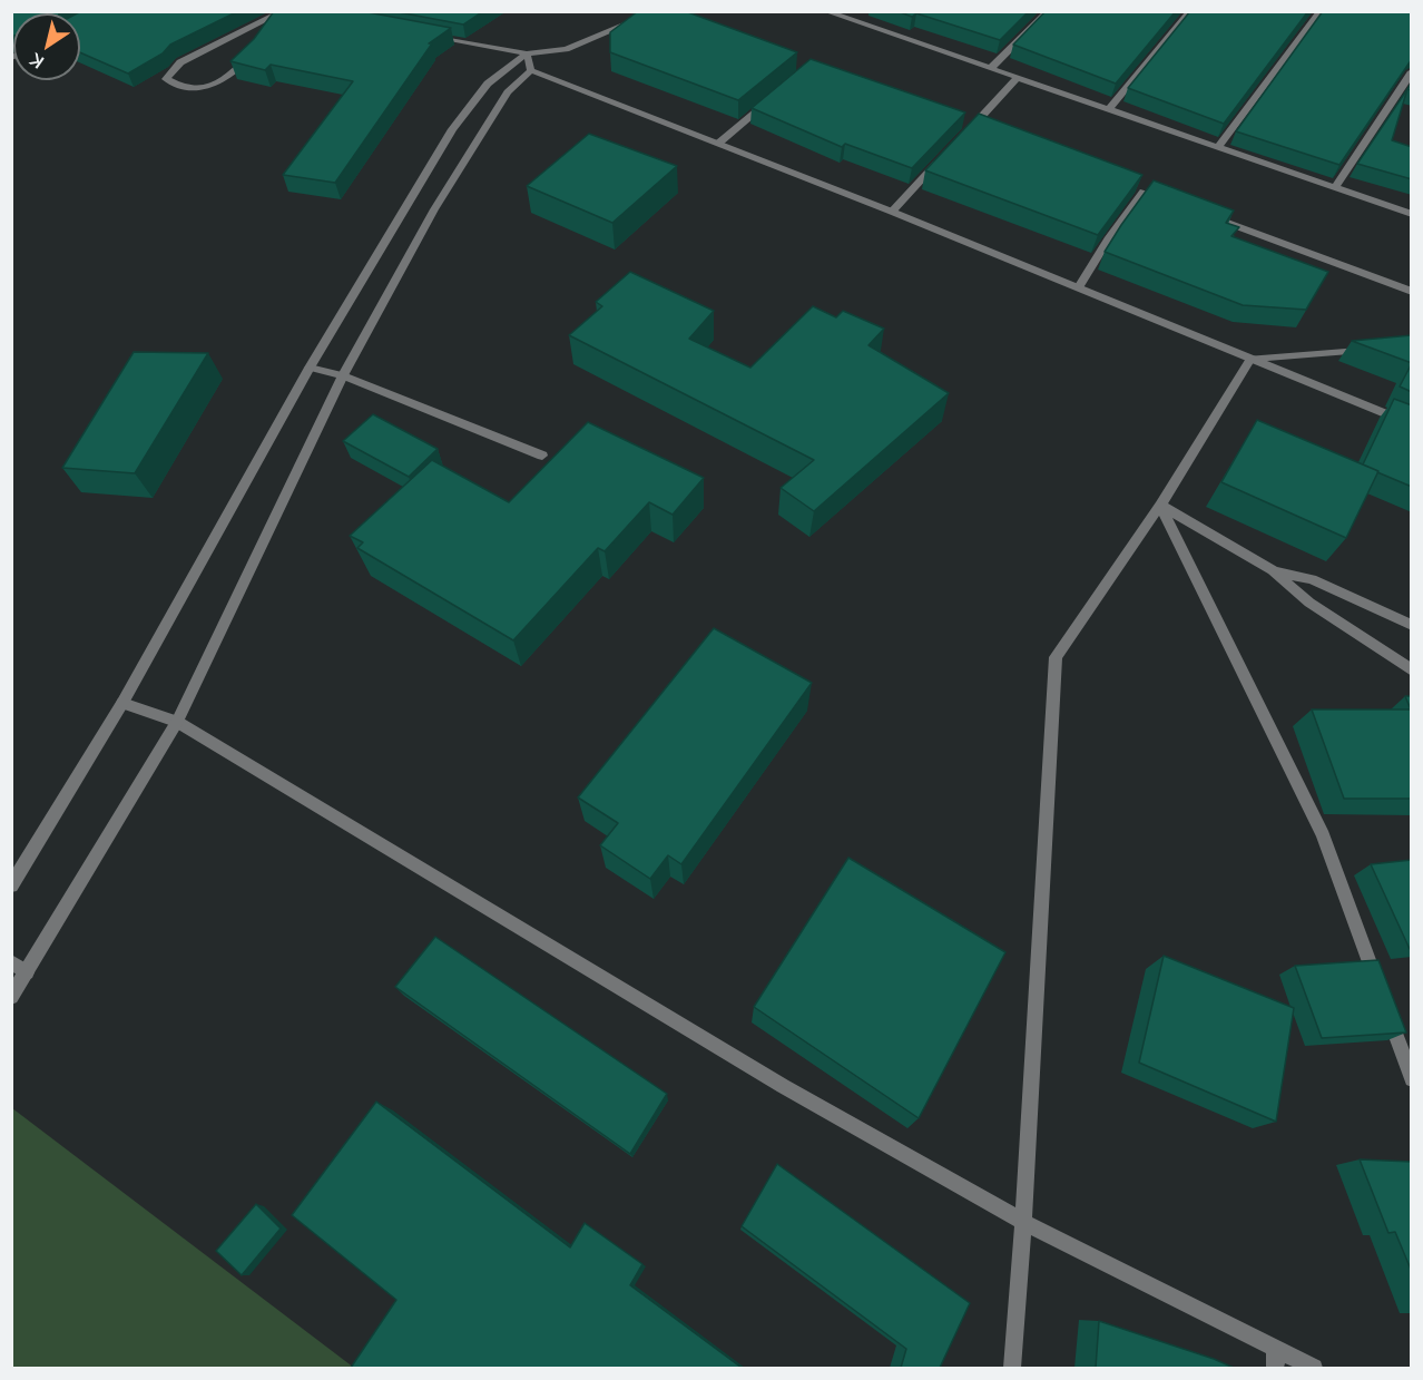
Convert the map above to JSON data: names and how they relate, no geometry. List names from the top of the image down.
{
  "north": "bottom left"
}
